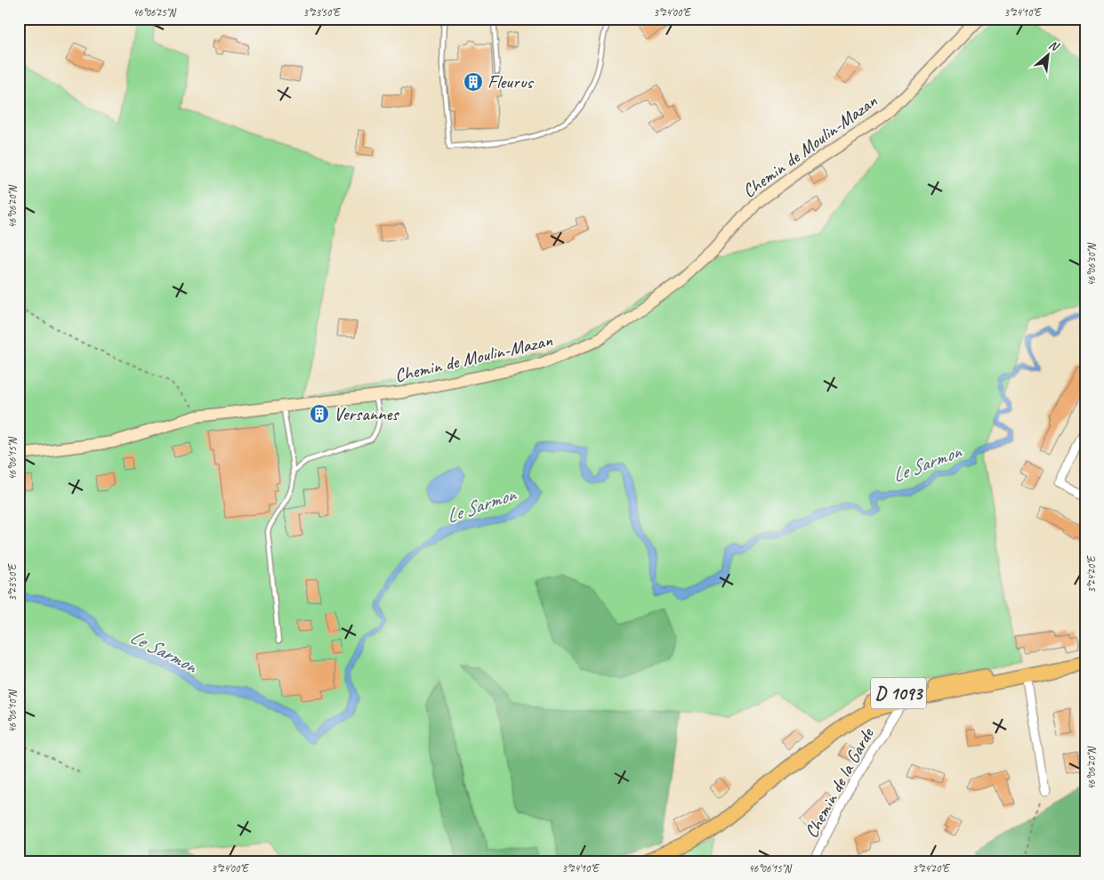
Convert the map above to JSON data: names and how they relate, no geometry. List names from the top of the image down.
{
  "streets": {
    "main road": ["D 1093"],
    "street": ["Chemin de Moulin-Mazan", "Chemin de la Garde"]
  },
  "crossings": [
    ["D 1093", "Chemin de la Garde"]
  ],
  "water": ["Le Sarmon"],
  "places": {
    "building": ["Fleurus", "Versannes"]
  },
  "north": "top right",
  "coordinates": [
    "46°06'25\"N",
    "3°23'50\"E",
    "3°24'00\"E",
    "3°24'10\"E",
    "46°06'20\"N",
    "46°06'30\"N",
    "46°06'15\"N",
    "3°24'20\"E",
    "46°06'10\"N"
  ]
}
